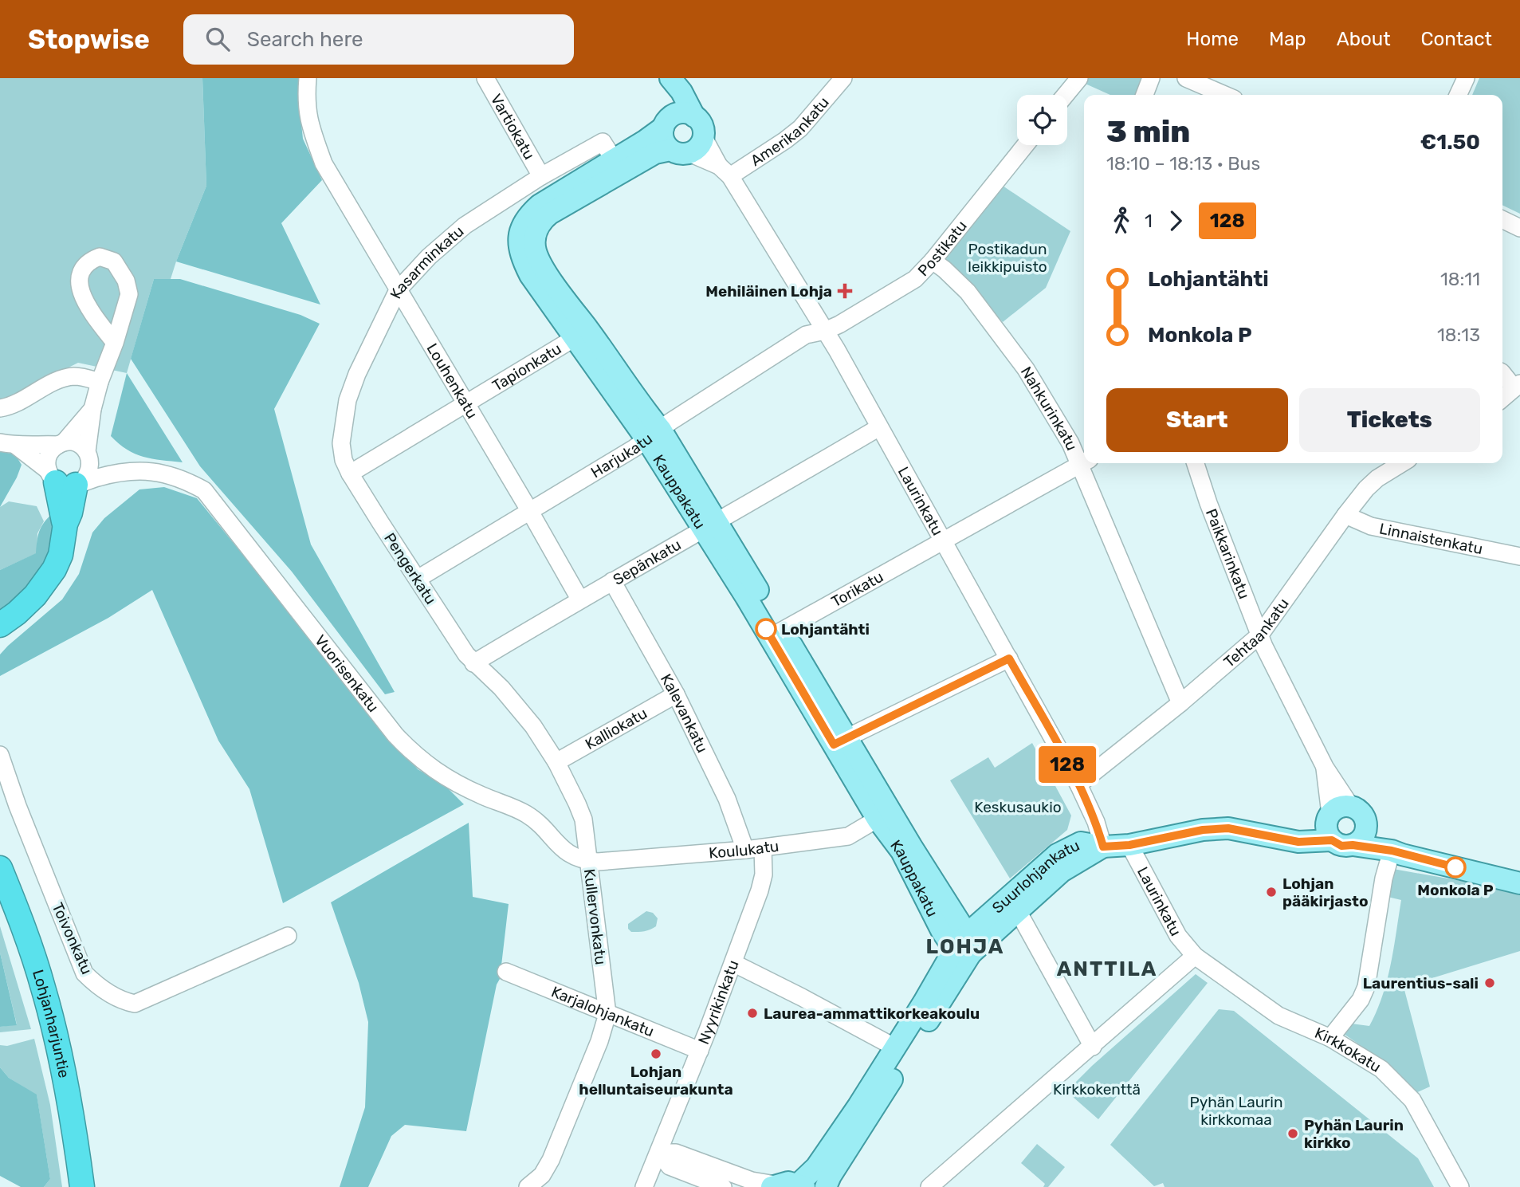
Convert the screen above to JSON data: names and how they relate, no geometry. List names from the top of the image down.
{
  "streets": {
    "highway": ["Lohjanharjuntie"],
    "main road": ["Kauppakatu", "Suurlohjankatu"],
    "street": [
      "Vartiokatu",
      "Amerikankatu",
      "Postikatu",
      "Kasarminkatu",
      "Tapionkatu",
      "Louhenkatu",
      "Nahkurinkatu",
      "Harjukatu",
      "Laurinkatu",
      "Linnaistenkatu",
      "Paikkarinkatu",
      "Sepänkatu",
      "Pengerkatu",
      "Torikatu",
      "Tehtaankatu",
      "Vuorisenkatu",
      "Kalevankatu",
      "Kalliokatu",
      "Koulukatu",
      "Kullervonkatu",
      "Toivonkatu",
      "Nyyrikinkatu",
      "Karjalohjankatu",
      "Kirkkokatu"
    ]
  },
  "crossings": [
    ["Vartiokatu", "Kasarminkatu"],
    ["Amerikankatu", "Laurinkatu"],
    ["Postikatu", "Nahkurinkatu"],
    ["Postikatu", "Harjukatu"],
    ["Postikatu", "Laurinkatu"],
    ["Kasarminkatu", "Tapionkatu"],
    ["Kasarminkatu", "Louhenkatu"],
    ["Kasarminkatu", "Kauppakatu"],
    ["Kasarminkatu", "Pengerkatu"],
    ["Tapionkatu", "Louhenkatu"],
    ["Tapionkatu", "Kauppakatu"],
    ["Tapionkatu", "Pengerkatu"],
    ["Louhenkatu", "Harjukatu"],
    ["Louhenkatu", "Sepänkatu"],
    ["Nahkurinkatu", "Tehtaankatu"],
    ["Harjukatu", "Kauppakatu"],
    ["Harjukatu", "Laurinkatu"],
    ["Harjukatu", "Pengerkatu"],
    ["Kauppakatu", "Laurinkatu"],
    ["Kauppakatu", "Sepänkatu"],
    ["Kauppakatu", "Torikatu"],
    ["Kauppakatu", "Koulukatu"],
    ["Kauppakatu", "Suurlohjankatu"],
    ["Laurinkatu", "Sepänkatu"],
    ["Laurinkatu", "Torikatu"],
    ["Laurinkatu", "Tehtaankatu"],
    ["Laurinkatu", "Suurlohjankatu"],
    ["Laurinkatu", "Kirkkokatu"],
    ["Linnaistenkatu", "Tehtaankatu"],
    ["Paikkarinkatu", "Tehtaankatu"],
    ["Sepänkatu", "Pengerkatu"],
    ["Sepänkatu", "Kalevankatu"],
    ["Sepänkatu", "Kullervonkatu"],
    ["Pengerkatu", "Kullervonkatu"],
    ["Vuorisenkatu", "Koulukatu"],
    ["Vuorisenkatu", "Kullervonkatu"],
    ["Kalevankatu", "Kalliokatu"],
    ["Kalevankatu", "Koulukatu"],
    ["Kalliokatu", "Kullervonkatu"],
    ["Koulukatu", "Kullervonkatu"],
    ["Koulukatu", "Nyyrikinkatu"],
    ["Kullervonkatu", "Karjalohjankatu"],
    ["Nyyrikinkatu", "Karjalohjankatu"]
  ],
  "districts": ["LOHJA", "ANTTILA"],
  "parks": [
    "Postikadun leikkipuisto",
    "Keskusaukio",
    "Kirkkokenttä",
    "Pyhän Laurin kirkkomaa"
  ],
  "places": {
    "health": ["Mehiläinen Lohja"],
    "other": [
      "Lohjantähti",
      "Monkola P",
      "Lohjan pääkirjasto",
      "Laurentius-sali",
      "Laurea-ammattikorkeakoulu",
      "Lohjan helluntaiseurakunta",
      "Pyhän Laurin kirkko"
    ]
  },
  "lines": ["bus line 128"],
  "page": {
    "header": "Stopwise",
    "search": "Search here",
    "nav": [
      "Home",
      "Map",
      "About",
      "Contact"
    ],
    "on_map": "128",
    "heading": ["3 min", "18:10 – 18:13 · Bus", "€1.50"],
    "legs": ["1", "128"],
    "list": [
      {
        "name": "Lohjantähti",
        "value": "18:11"
      },
      {
        "name": "Monkola P",
        "value": "18:13"
      }
    ],
    "buttons": ["Start", "Tickets"]
  }
}
